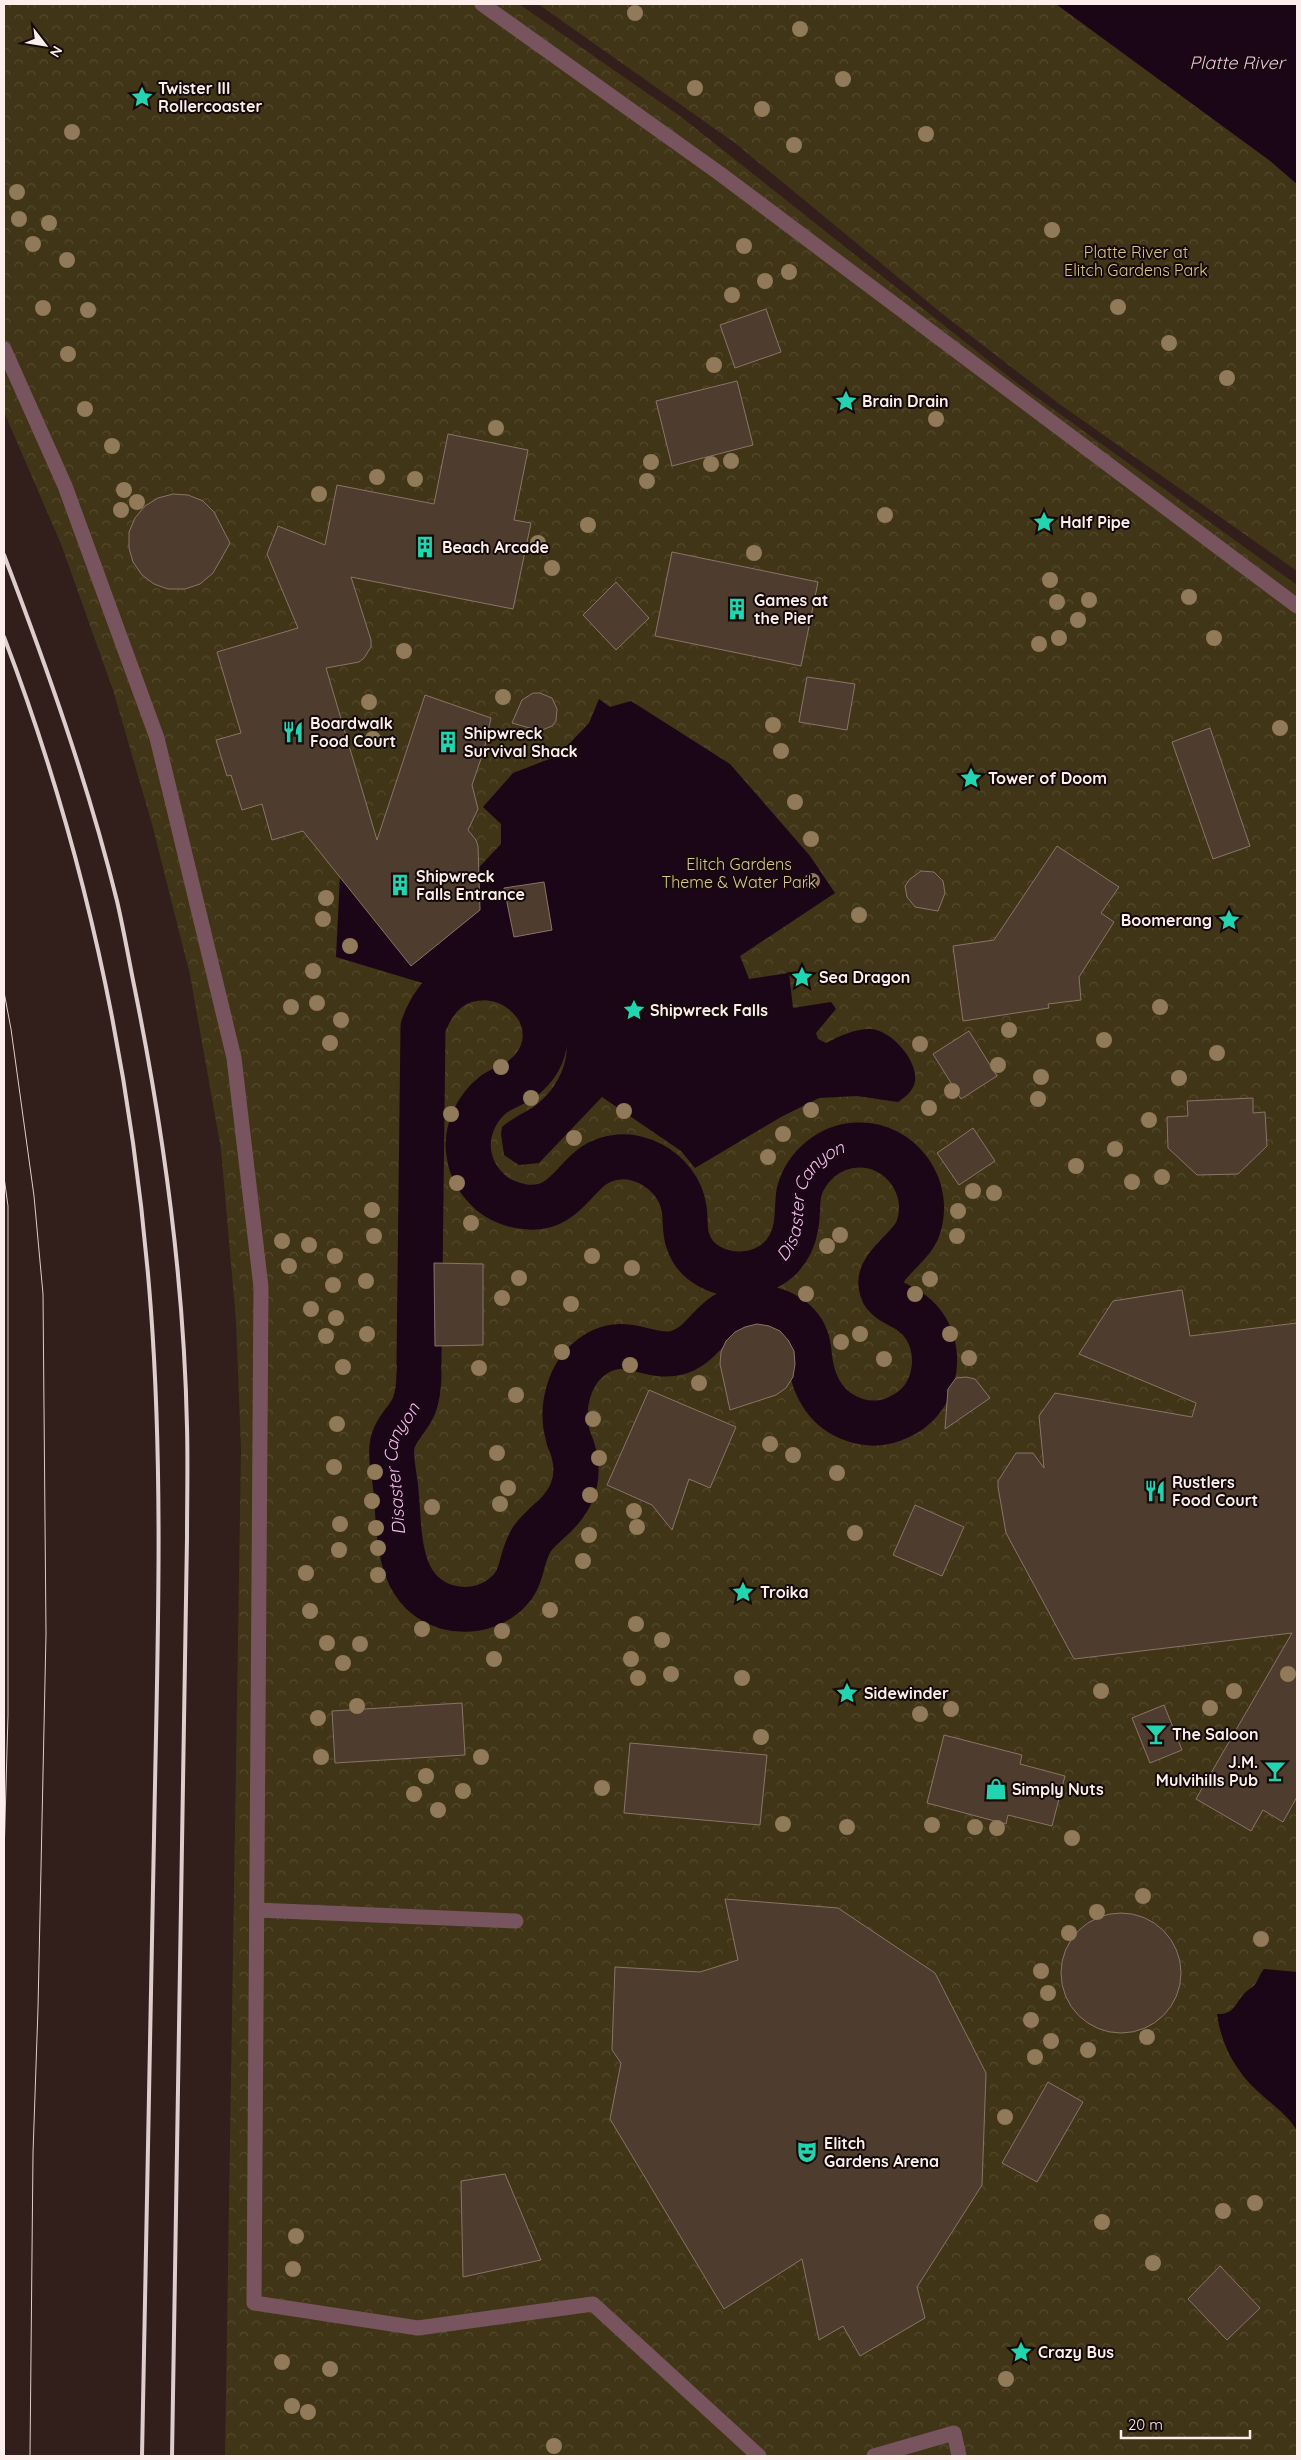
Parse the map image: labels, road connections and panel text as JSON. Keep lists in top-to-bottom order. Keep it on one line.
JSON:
{"water":["Platte River","Disaster Canyon"],"parks":["Platte River at Elitch Gardens Park","Elitch Gardens Theme & Water Park"],"places":{"place":["Twister III Rollercoaster","Brain Drain","Half Pipe","Tower of Doom","Boomerang","Sea Dragon","Shipwreck Falls","Troika","Sidewinder","Crazy Bus"],"building":["Beach Arcade","Games at the Pier","Shipwreck Survival Shack","Shipwreck Falls Entrance"],"restaurant":["Boardwalk Food Court","Rustlers Food Court"],"bar":["The Saloon","J.M. Mulvihills Pub"],"shop":["Simply Nuts"],"theatre":["Elitch Gardens Arena"]},"scale_bar":"20 m","north":"bottom right"}
